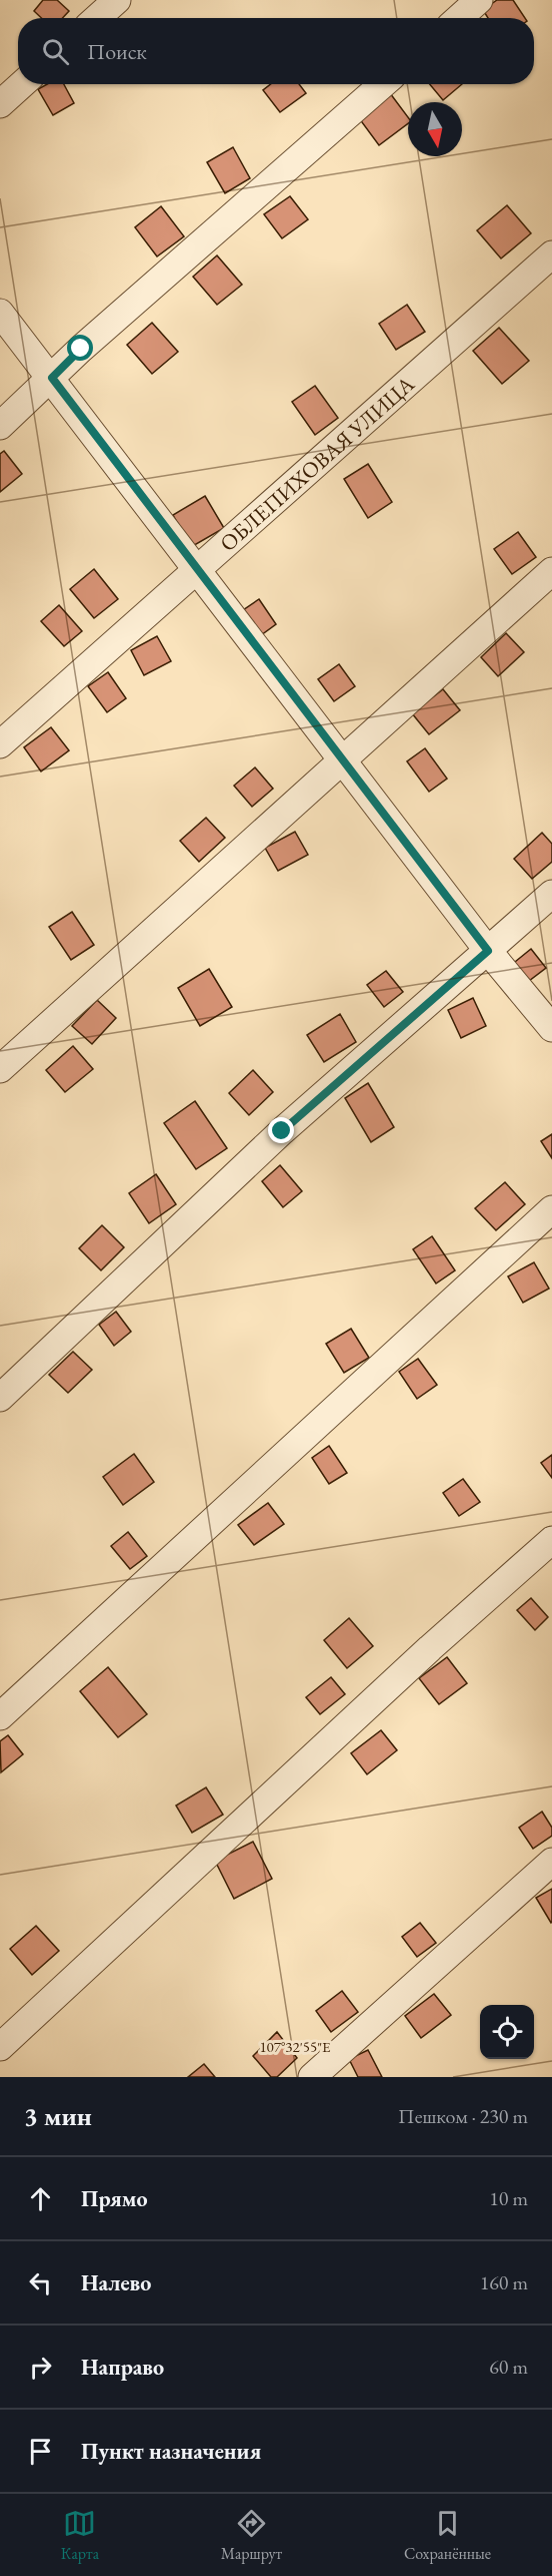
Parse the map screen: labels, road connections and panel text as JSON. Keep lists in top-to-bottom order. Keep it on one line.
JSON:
{"streets":{"street":["ОБЛЕПИХОВАЯ УЛИЦА"]},"north":"bottom","page":{"search":"Поиск","heading":["3 мин","Пешком · 230 m"],"list":[["Прямо","10 m"],["Налево","160 m"],["Направо","60 m"],"Пункт назначения"],"nav":["Карта","Маршрут","Сохранённые"]},"coordinates":["107°32'55\"E"]}
